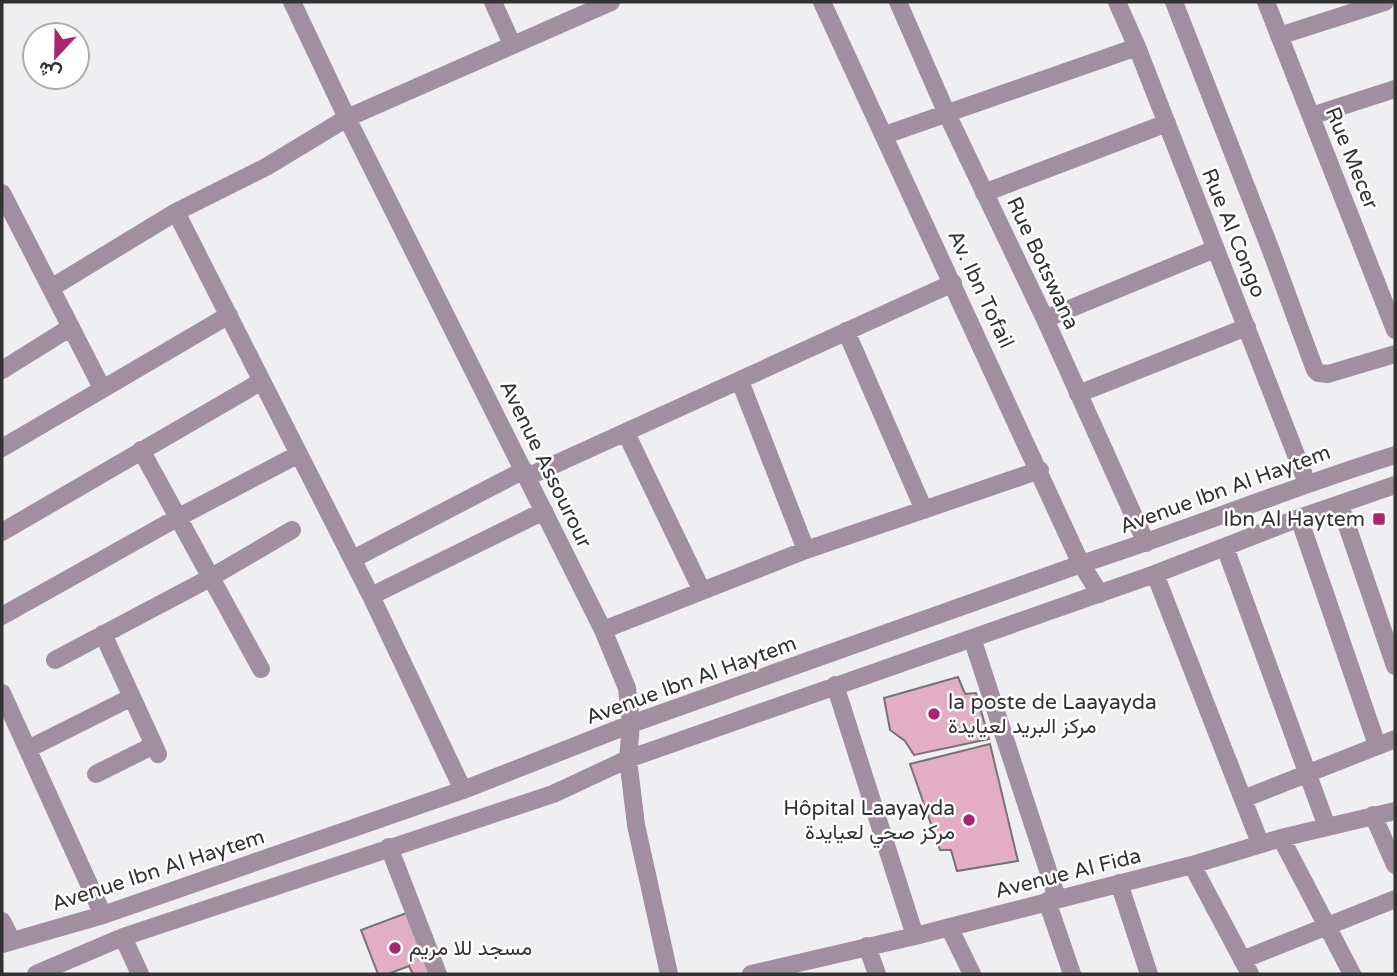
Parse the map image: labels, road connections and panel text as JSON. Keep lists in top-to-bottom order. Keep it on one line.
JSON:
{"streets":{"street":["Rue Mecer","Rue Al Congo","Rue Botswana","Av. Ibn Tofail","Avenue Assourour","Avenue Ibn Al Haytem","Avenue Al Fida"]},"crossings":[["Rue Al Congo","Avenue Ibn Al Haytem"],["Rue Botswana","Avenue Ibn Al Haytem"],["Av. Ibn Tofail","Avenue Ibn Al Haytem"],["Avenue Assourour","Avenue Ibn Al Haytem"]],"places":{"transit":["Ibn Al Haytem"],"other":["la poste de Laayayda مركز البريد لعيايدة","Hôpital Laayayda مركز صحي لعيايدة","مسجد للا مريم"]},"north":"bottom"}
